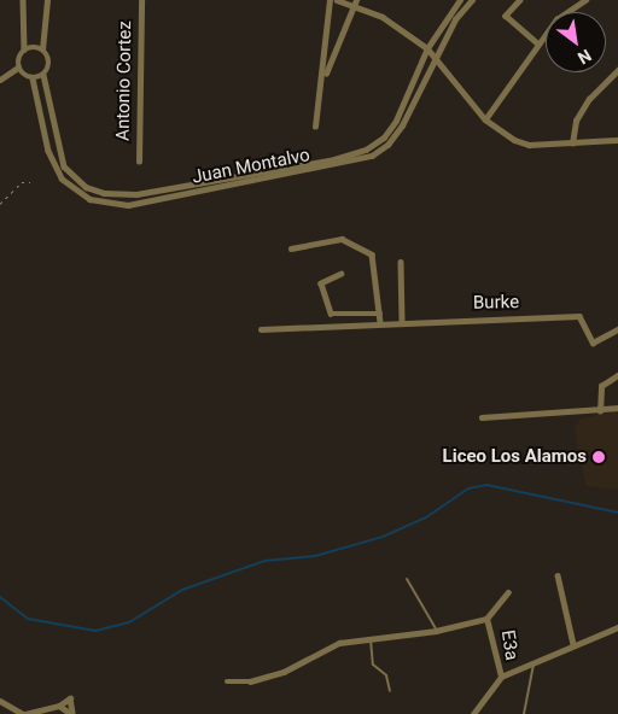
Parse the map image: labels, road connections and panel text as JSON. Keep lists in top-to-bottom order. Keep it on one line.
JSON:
{"streets":{"street":["Antonio Cortez","Juan Montalvo","Burke","E3a"]},"places":["Liceo Los Alamos"],"north":"bottom right"}
